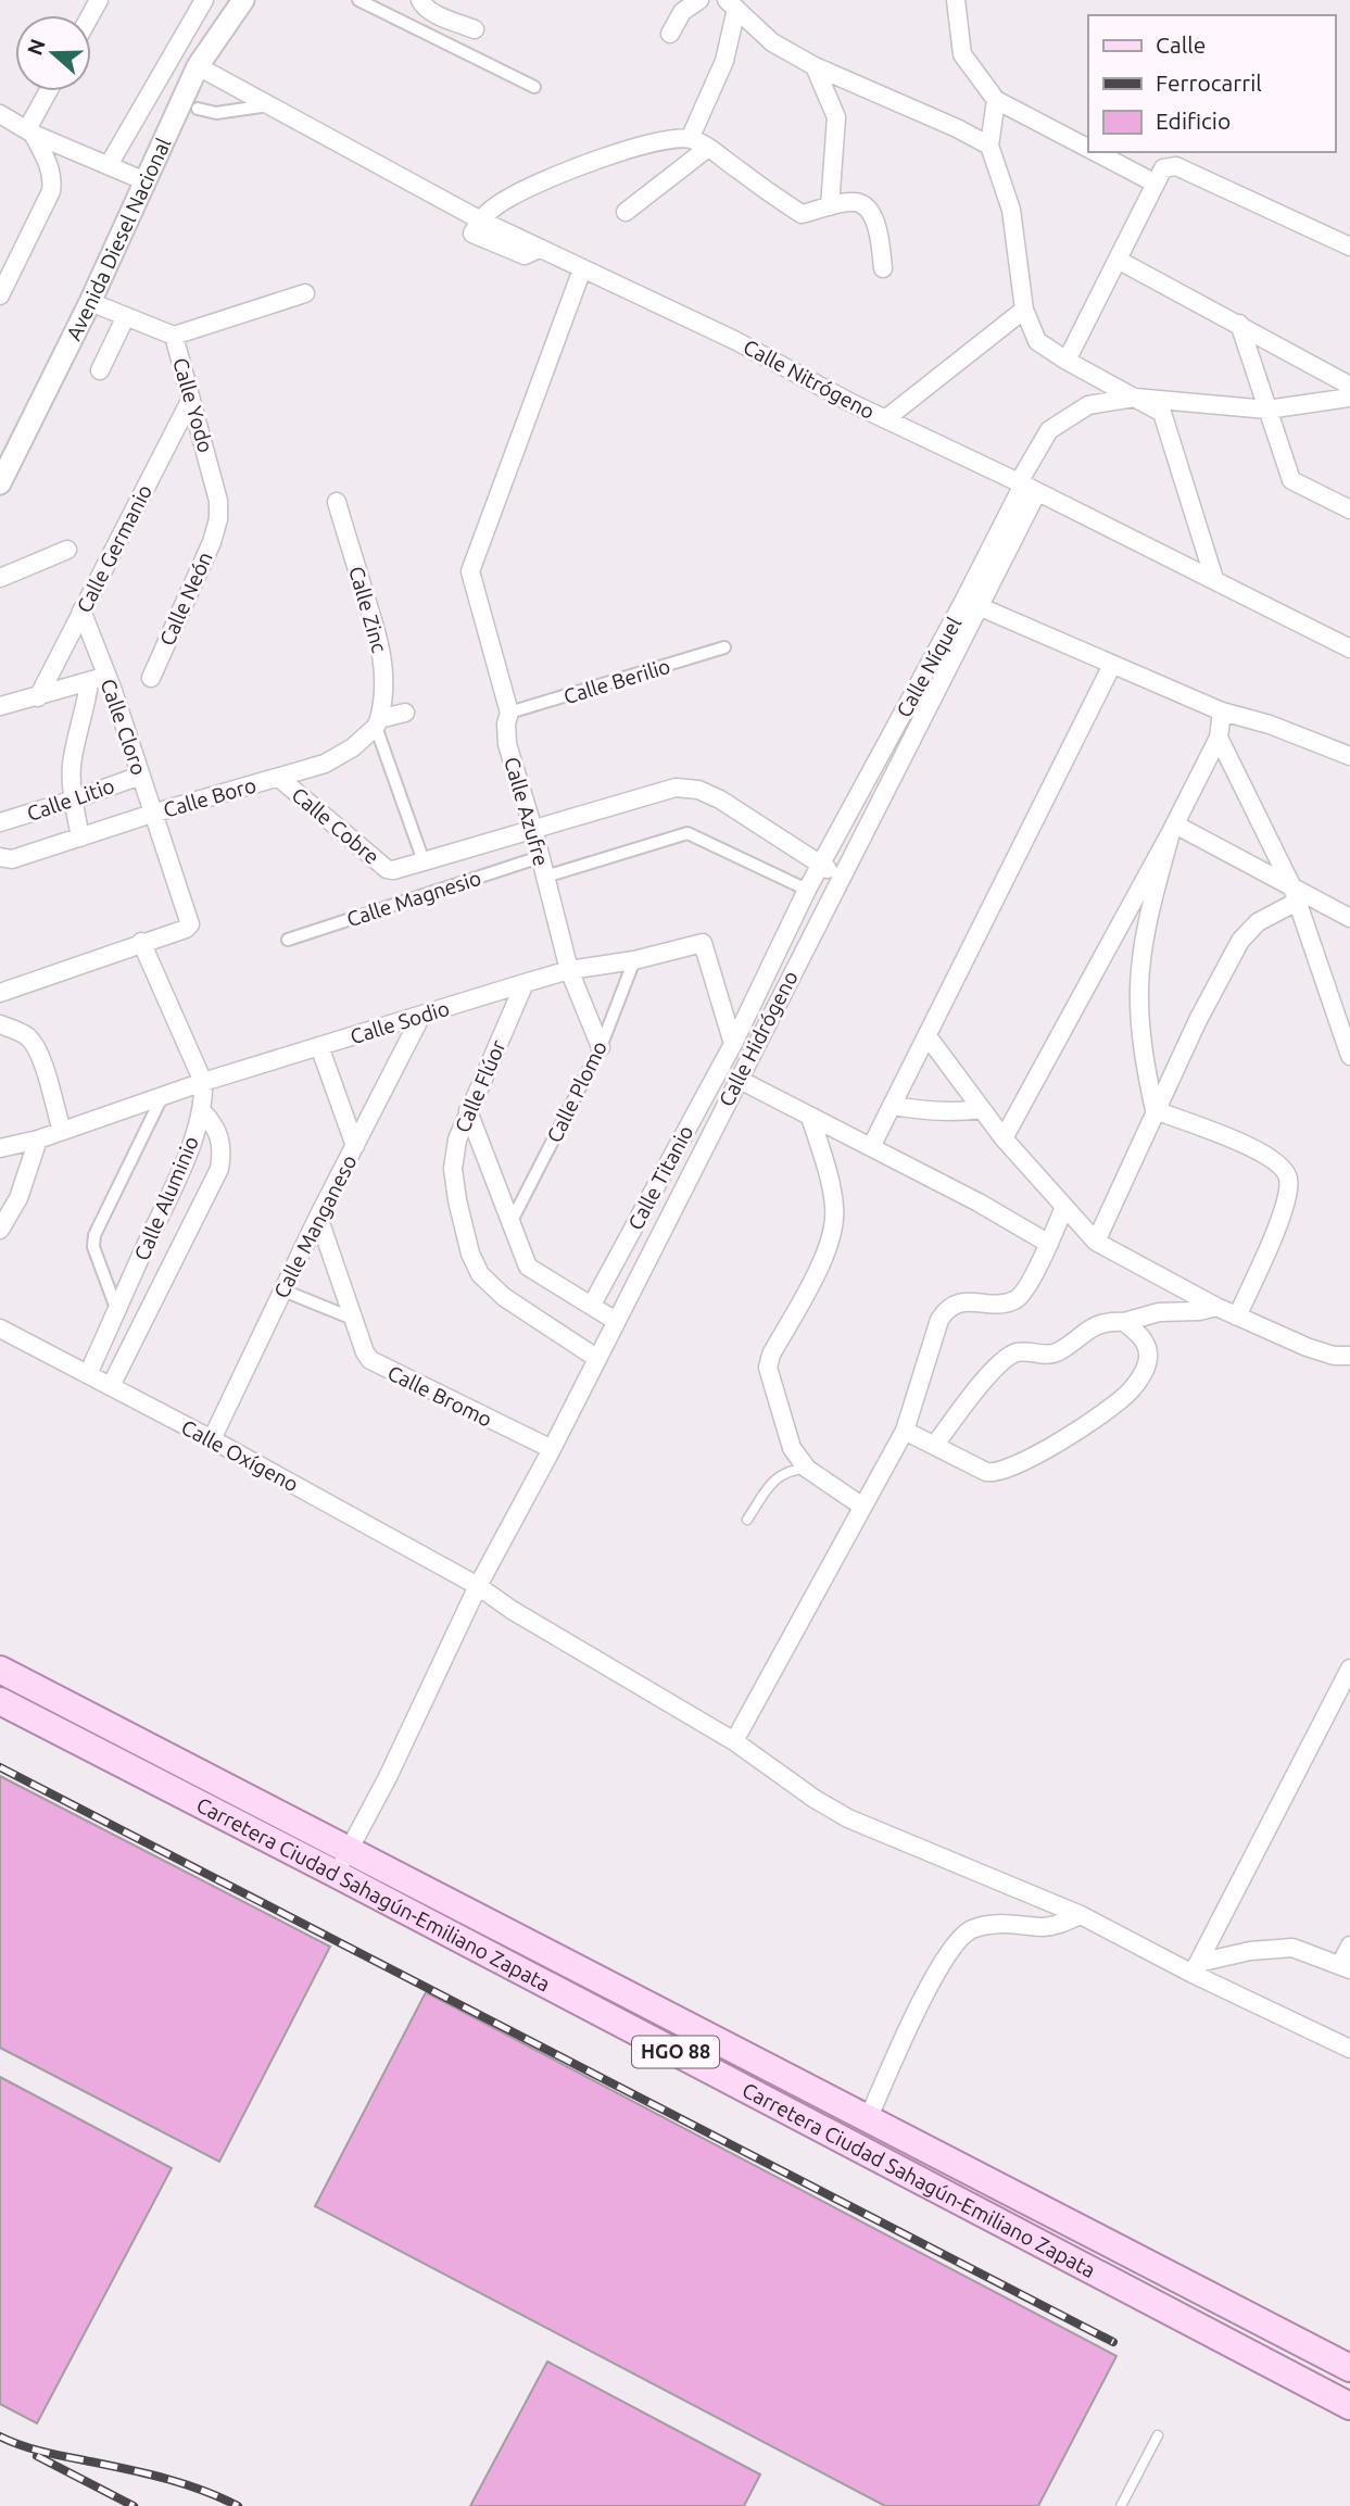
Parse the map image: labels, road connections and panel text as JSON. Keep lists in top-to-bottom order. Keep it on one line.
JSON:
{"streets":{"main road":["Carretera Ciudad Sahagún-Emiliano Zapata","HGO 88"],"street":["Avenida Diesel Nacional","Calle Nitrógeno","Calle Yodo","Calle Germanio","Calle Neón","Calle Zinc","Calle Níquel","Calle Berilio","Calle Cloro","Calle Boro","Calle Litio","Calle Azufre","Calle Cobre","Calle Magnesio","Calle Sodio","Calle Hidrógeno","Calle Flúor","Calle Plomo","Calle Titanio","Calle Aluminio","Calle Manganeso","Calle Bromo","Calle Oxígeno"]},"crossings":[["Avenida Diesel Nacional","Calle Nitrógeno"],["Avenida Diesel Nacional","Calle Yodo"],["Calle Nitrógeno","Calle Níquel"],["Calle Nitrógeno","Calle Azufre"],["Calle Nitrógeno","Calle Hidrógeno"],["Calle Yodo","Calle Germanio"],["Calle Yodo","Calle Neón"],["Calle Germanio","Calle Cloro"],["Calle Zinc","Calle Boro"],["Calle Zinc","Calle Cobre"],["Calle Níquel","Calle Hidrógeno"],["Calle Níquel","Calle Titanio"],["Calle Berilio","Calle Azufre"],["Calle Cloro","Calle Boro"],["Calle Cloro","Calle Litio"],["Calle Boro","Calle Cobre"],["Calle Azufre","Calle Magnesio"],["Calle Azufre","Calle Sodio"],["Calle Azufre","Calle Plomo"],["Calle Sodio","Calle Flúor"],["Calle Sodio","Calle Plomo"],["Calle Sodio","Calle Titanio"],["Calle Sodio","Calle Aluminio"],["Calle Sodio","Calle Manganeso"],["Calle Hidrógeno","Calle Flúor"],["Calle Hidrógeno","Calle Bromo"],["Calle Hidrógeno","Calle Oxígeno"],["Calle Hidrógeno","Carretera Ciudad Sahagún-Emiliano Zapata"],["Calle Aluminio","Calle Oxígeno"],["Calle Manganeso","Calle Bromo"],["Calle Manganeso","Calle Oxígeno"]],"legend":["Calle","Ferrocarril","Edificio"],"north":"left"}
